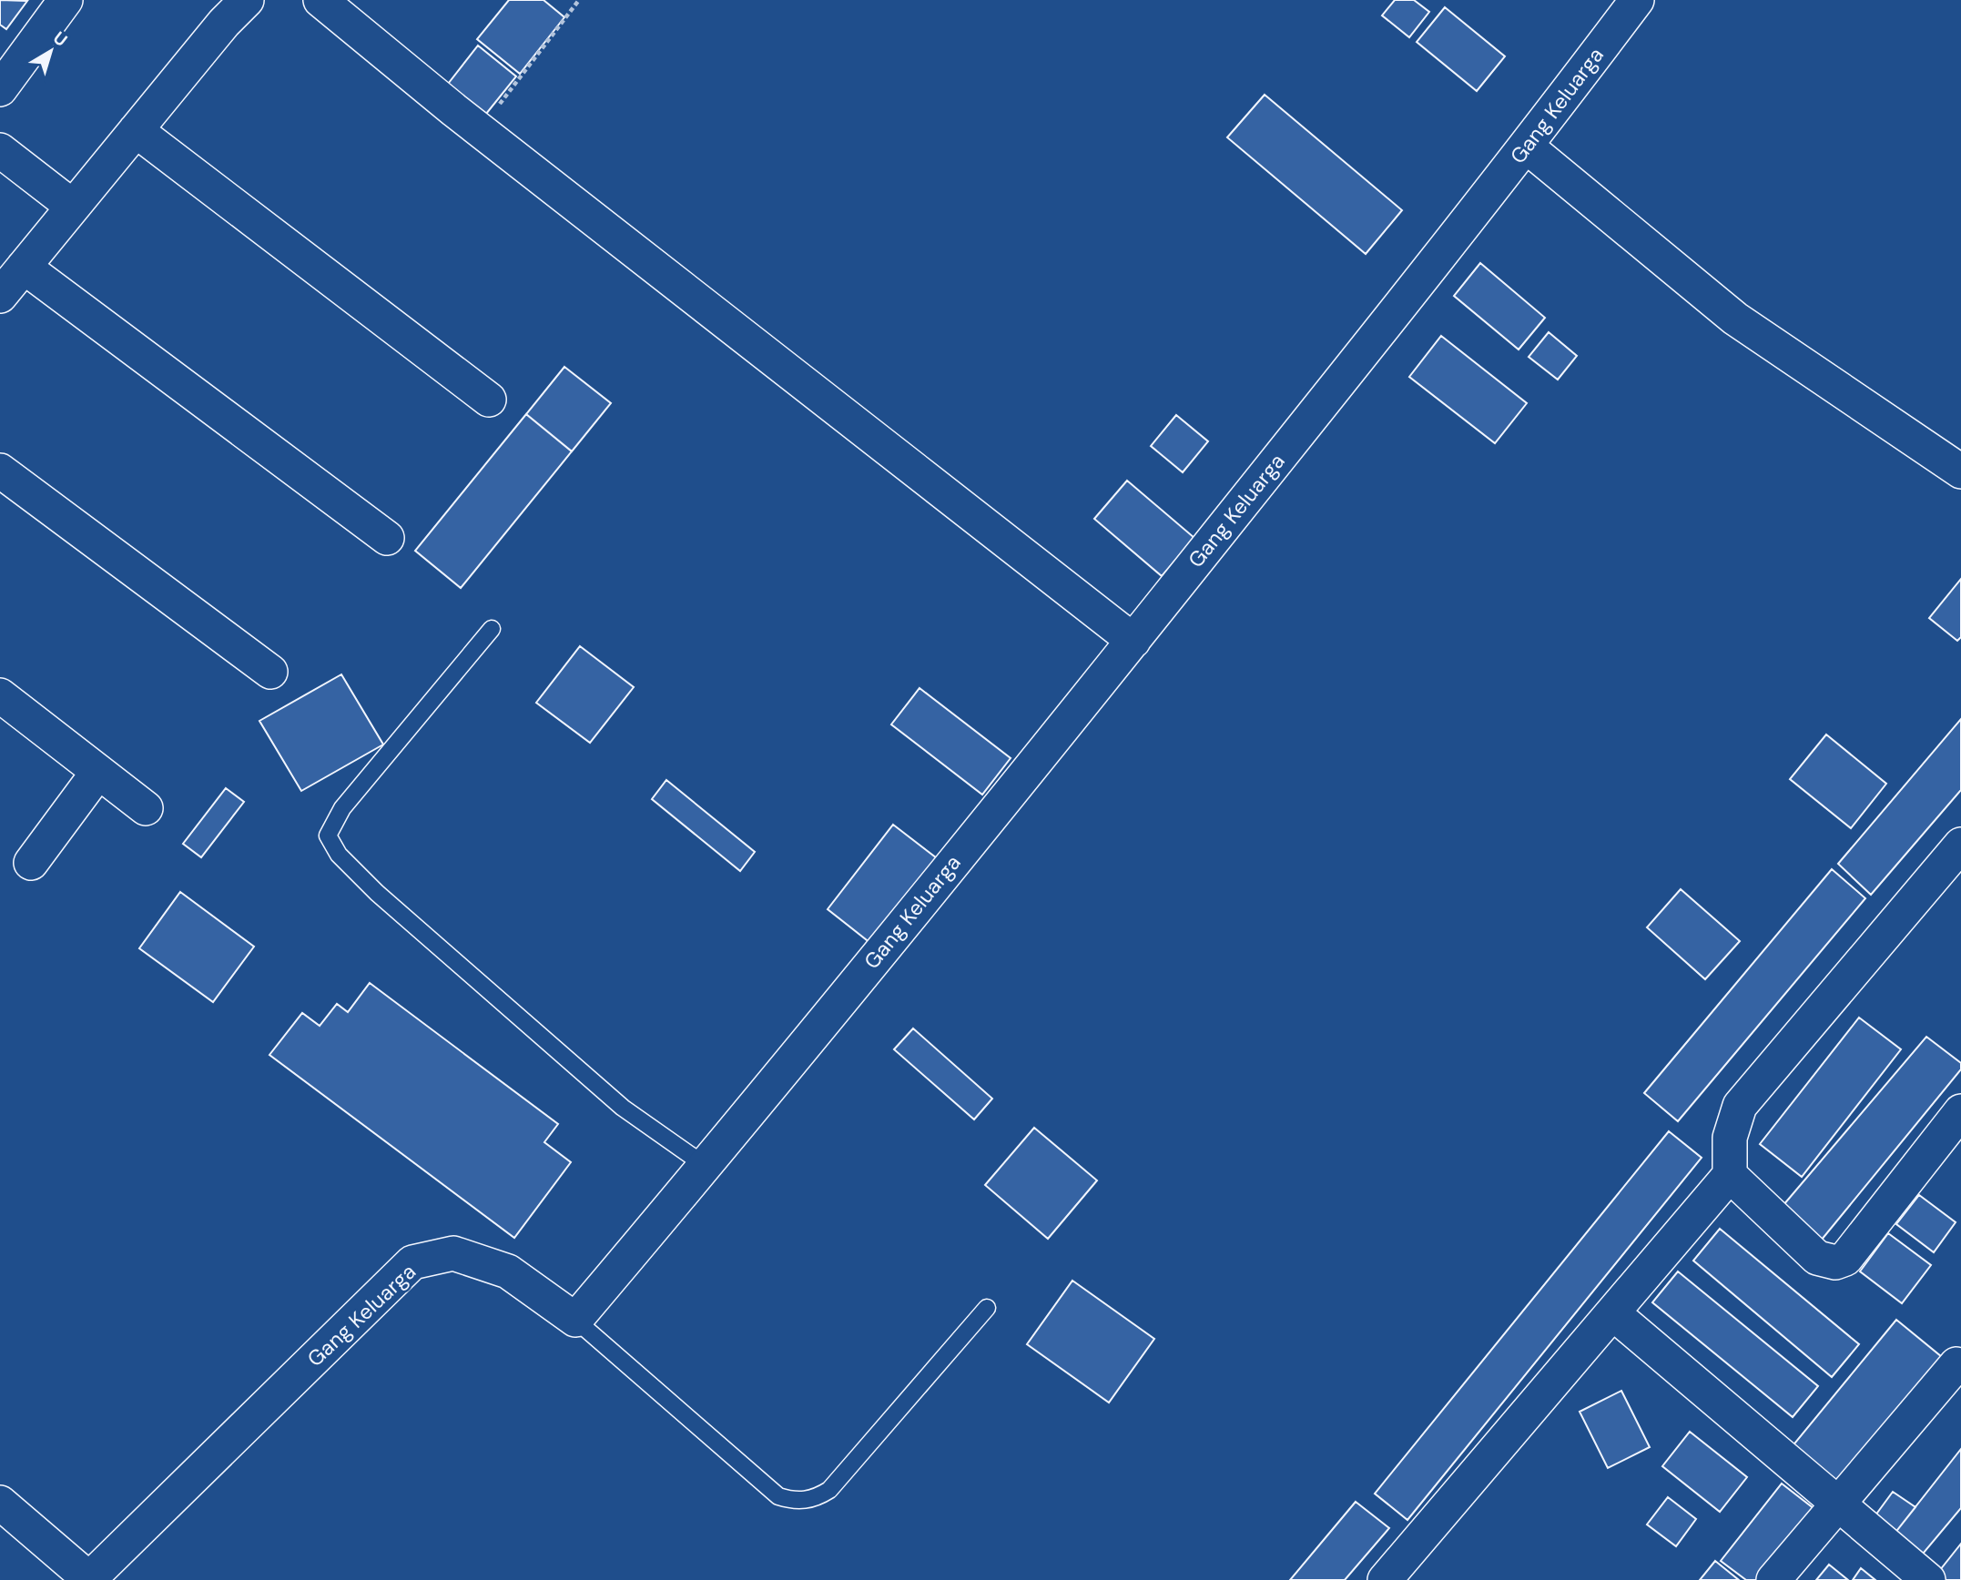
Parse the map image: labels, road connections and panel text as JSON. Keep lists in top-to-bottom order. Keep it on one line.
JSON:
{"streets":{"street":["Gang Keluarga"]},"north":"top right"}
